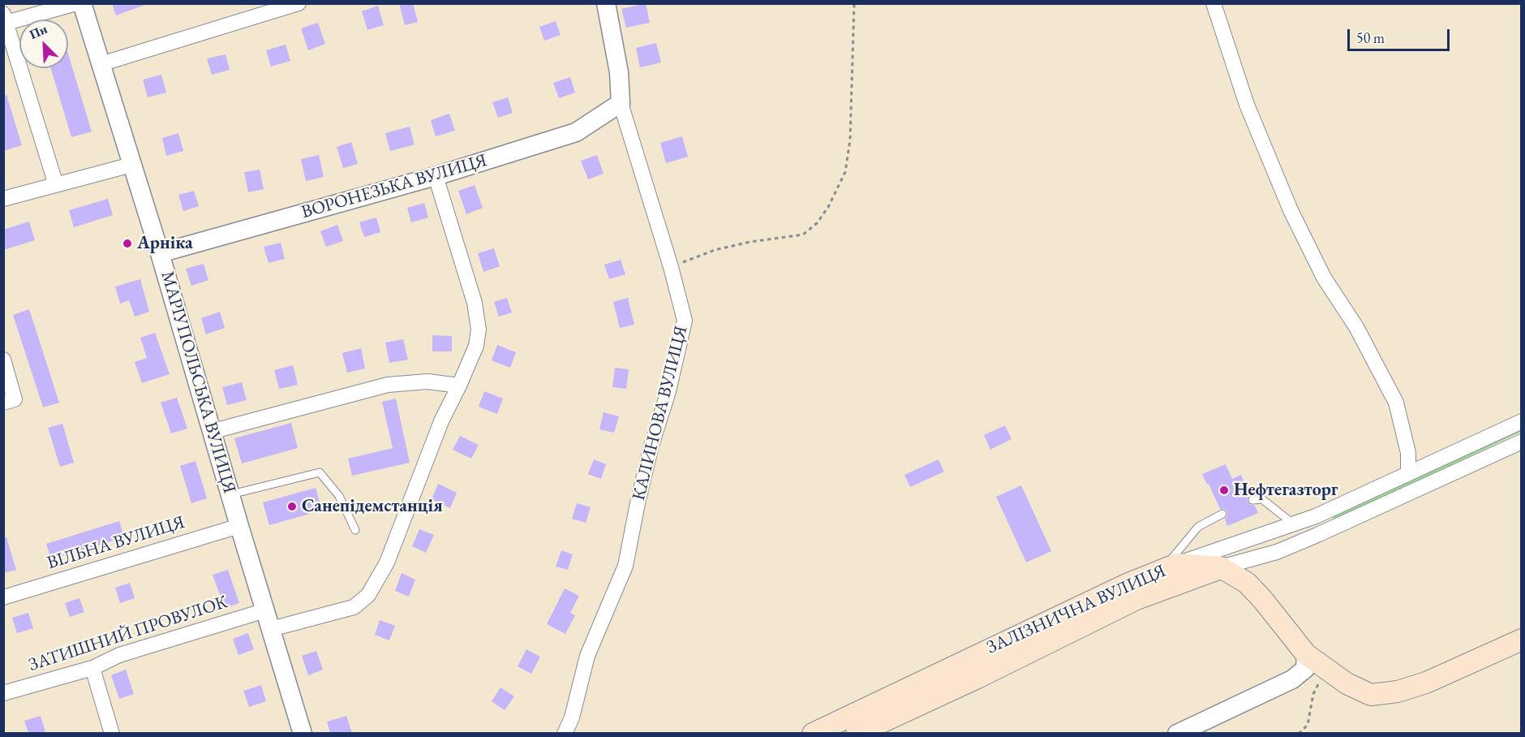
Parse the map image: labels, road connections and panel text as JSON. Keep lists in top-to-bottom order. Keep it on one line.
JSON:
{"streets":{"main road":["ЗАЛІЗНИЧНА ВУЛИЦЯ"],"street":["ВОРОНЕЗЬКА ВУЛИЦЯ","МАРІУПОЛЬСЬКА ВУЛИЦЯ","КАЛИНОВА ВУЛИЦЯ","ВІЛЬНА ВУЛИЦЯ","ЗАТИШНИЙ ПРОВУЛОК"]},"crossings":[["ВОРОНЕЗЬКА ВУЛИЦЯ","МАРІУПОЛЬСЬКА ВУЛИЦЯ"],["ВОРОНЕЗЬКА ВУЛИЦЯ","КАЛИНОВА ВУЛИЦЯ"],["МАРІУПОЛЬСЬКА ВУЛИЦЯ","ВІЛЬНА ВУЛИЦЯ"],["МАРІУПОЛЬСЬКА ВУЛИЦЯ","ЗАТИШНИЙ ПРОВУЛОК"]],"places":["Арніка","Нефтегазторг","Санепідемстанція"],"scale_bar":"50 m","north":"top left"}
